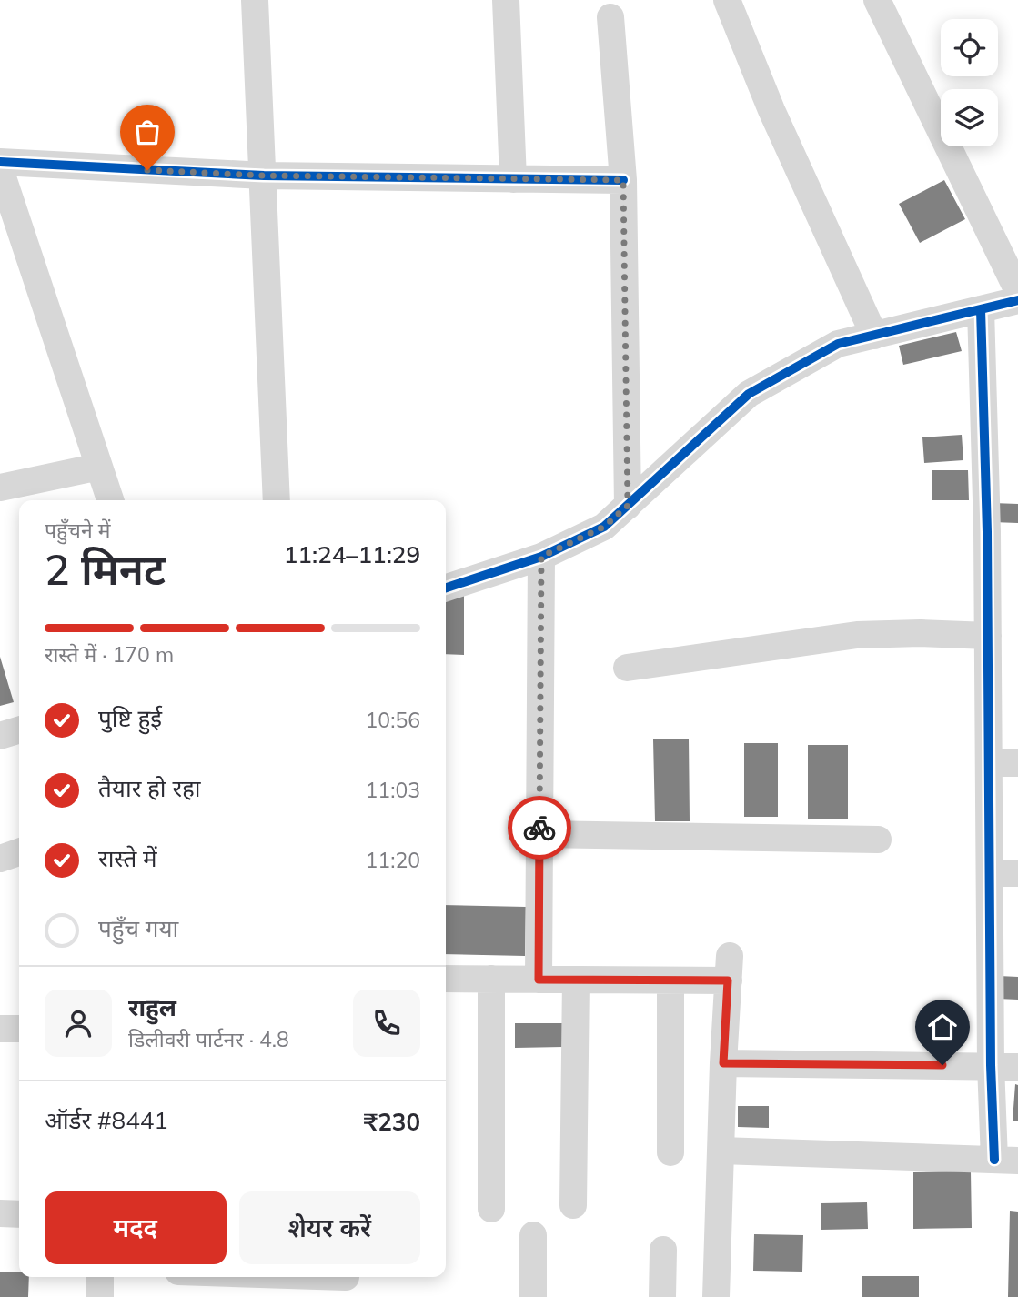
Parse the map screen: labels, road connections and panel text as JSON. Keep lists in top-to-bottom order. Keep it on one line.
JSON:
{"page":{"heading":["2 मिनट","पहुँचने में","11:24–11:29"],"panel":["राहुल","डिलीवरी पार्टनर · 4.8","ऑर्डर #8441","₹230"],"bar":"रास्ते में · 170 m","list":[["पुष्टि हुई","10:56"],["तैयार हो रहा","11:03"],["रास्ते में","11:20"],"पहुँच गया"],"buttons":["मदद","शेयर करें"]}}
